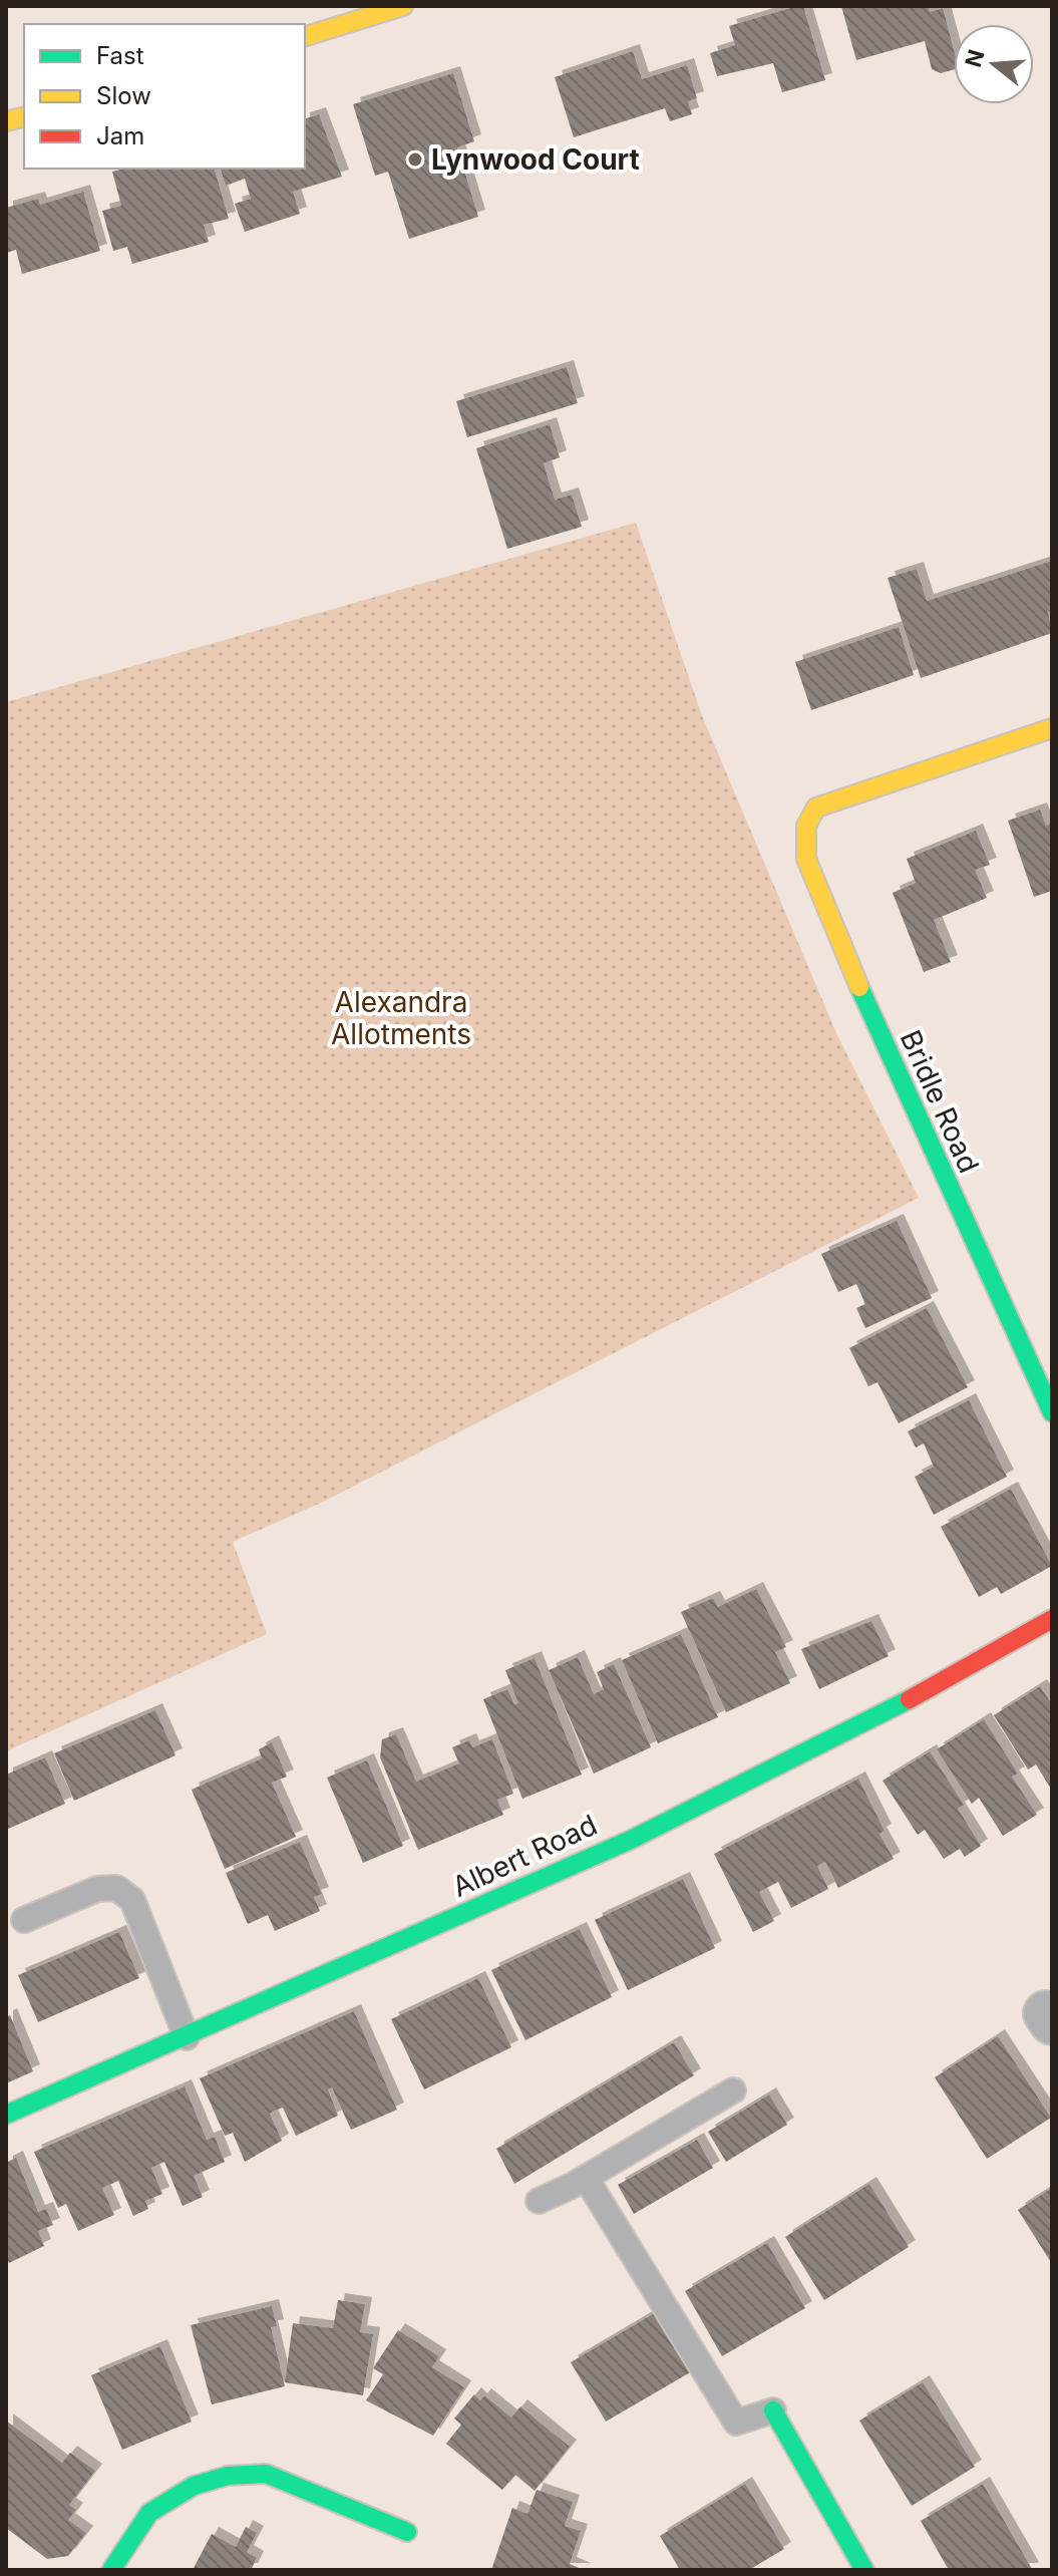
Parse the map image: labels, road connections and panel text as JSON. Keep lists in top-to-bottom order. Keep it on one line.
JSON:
{"streets":{"street":["Bridle Road","Albert Road"]},"parks":["Alexandra Allotments"],"places":["Lynwood Court"],"legend":["Fast","Slow","Jam"],"north":"left"}
